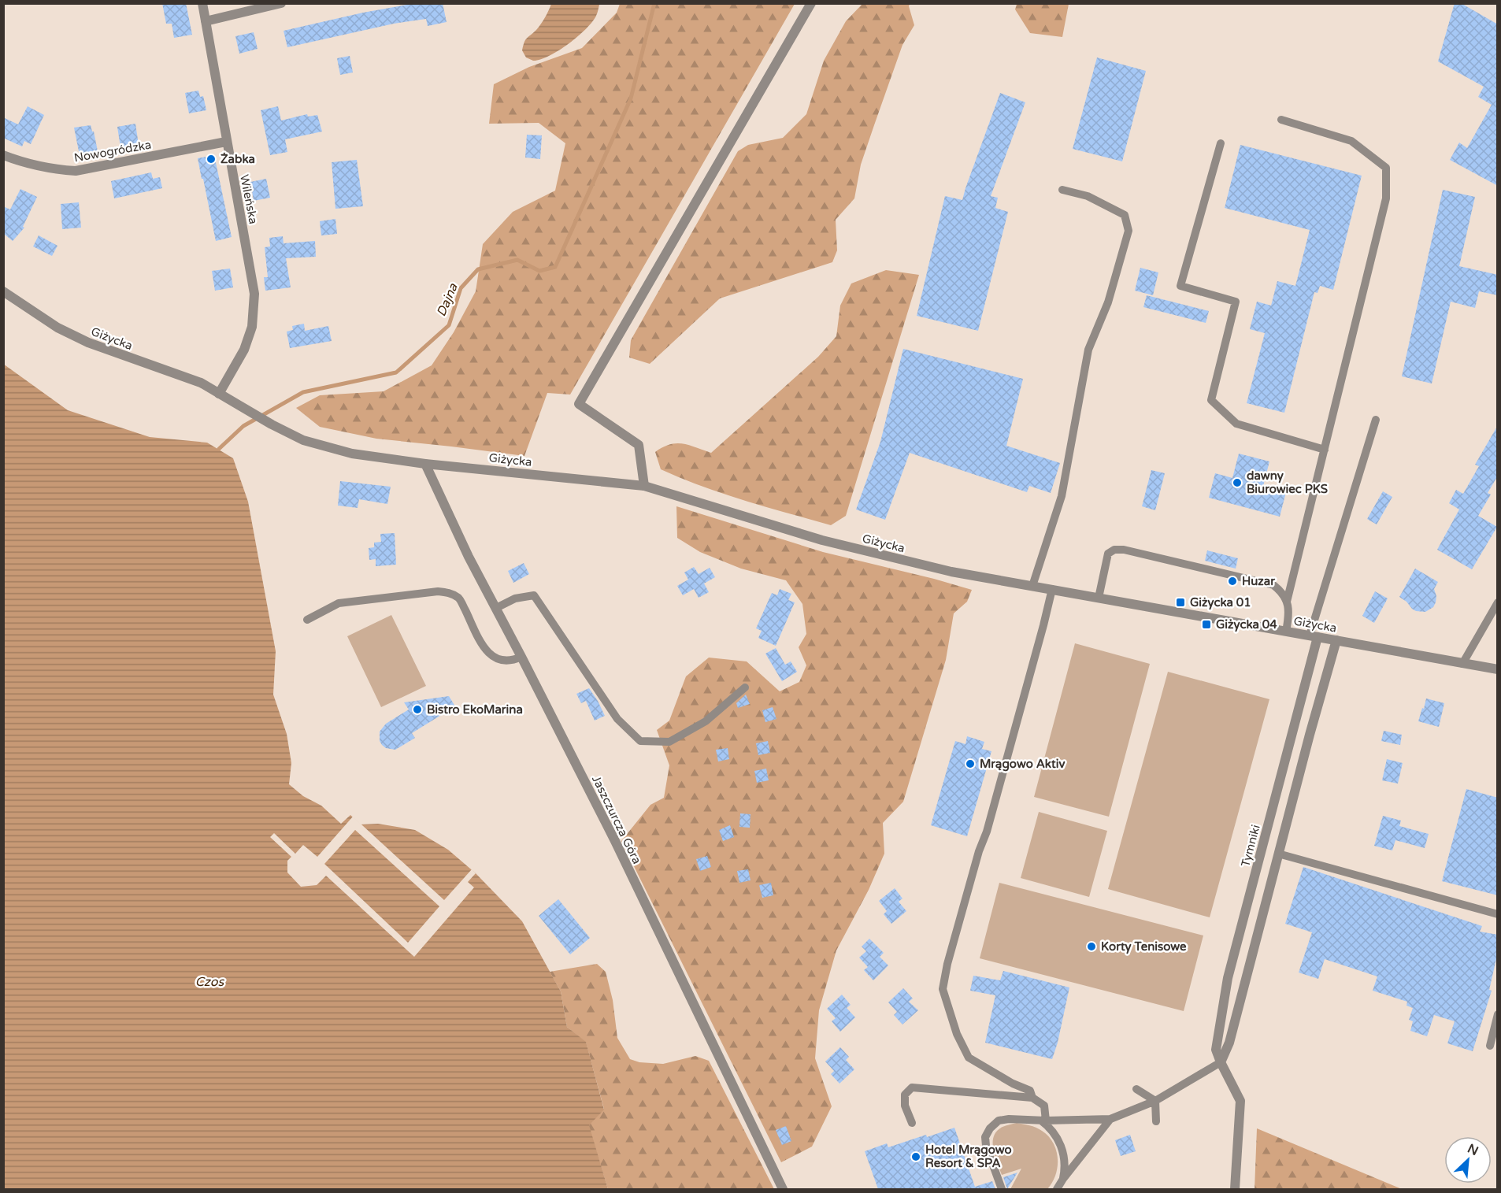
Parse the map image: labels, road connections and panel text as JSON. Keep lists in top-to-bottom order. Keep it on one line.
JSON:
{"streets":{"street":["Nowogródzka","Wileńska","Giżycka","Jaszczurcza Góra","Tymniki"]},"crossings":[["Nowogródzka","Wileńska"],["Wileńska","Giżycka"],["Giżycka","Jaszczurcza Góra"],["Giżycka","Tymniki"]],"water":["Dajna","Czos"],"places":{"other":["Żabka","dawny Biurowiec PKS","Huzar","Bistro EkoMarina","Mrągowo Aktiv","Korty Tenisowe","Hotel Mrągowo Resort & SPA"],"transit":["Giżycka 01","Giżycka 04"]},"north":"top right"}
